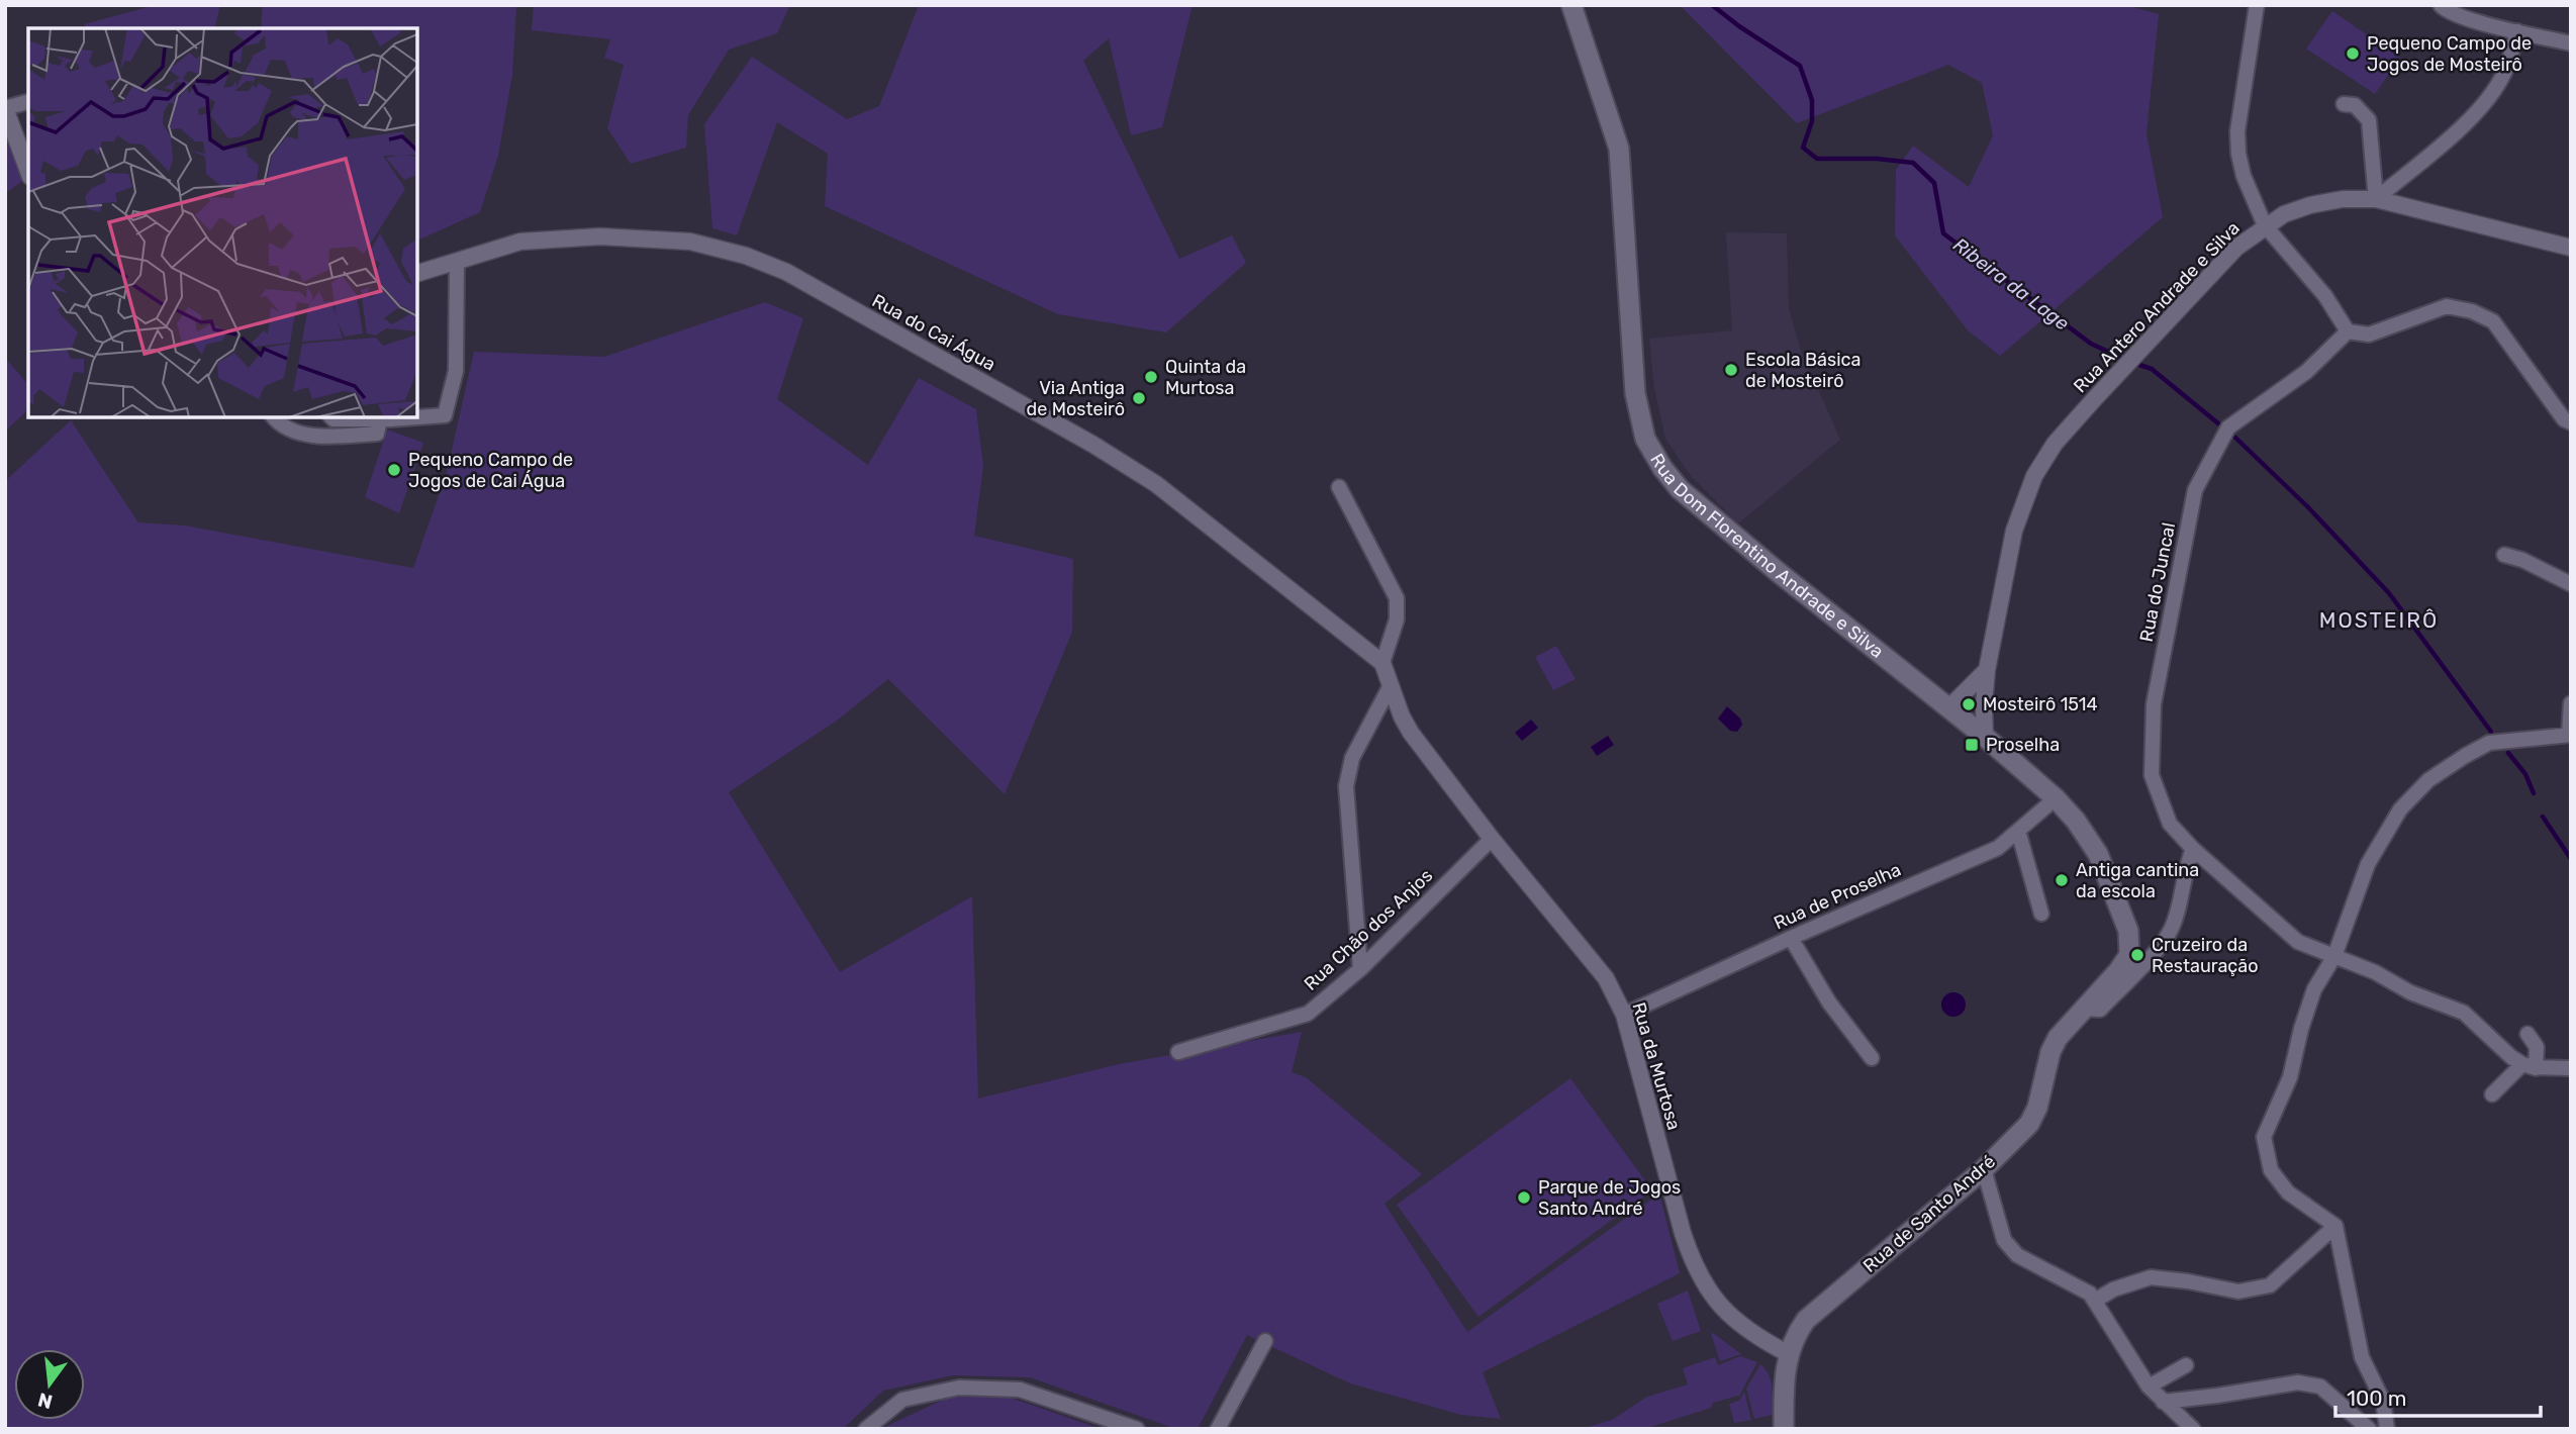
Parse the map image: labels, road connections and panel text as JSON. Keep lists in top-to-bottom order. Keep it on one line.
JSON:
{"streets":{"main road":["Rua Dom Florentino Andrade e Silva","Rua de Santo André"],"street":["Rua Antero Andrade e Silva","Rua do Cai Água","Rua do Juncal","Rua de Proselha","Rua Chão dos Anjos","Rua da Murtosa"]},"crossings":[["Rua Antero Andrade e Silva","Rua Dom Florentino Andrade e Silva"],["Rua Dom Florentino Andrade e Silva","Rua de Proselha"],["Rua Dom Florentino Andrade e Silva","Rua de Santo André"],["Rua de Proselha","Rua da Murtosa"],["Rua Chão dos Anjos","Rua da Murtosa"],["Rua da Murtosa","Rua de Santo André"]],"districts":["MOSTEIRÔ"],"water":["Ribeira da Lage"],"places":{"other":["Pequeno Campo de Jogos de Mosteirô","Escola Básica de Mosteirô","Quinta da Murtosa","Via Antiga de Mosteirô","Pequeno Campo de Jogos de Cai Água","Mosteirô 1514","Antiga cantina da escola","Cruzeiro da Restauração","Parque de Jogos Santo André"],"transit":["Proselha"]},"scale_bar":"100 m","north":"bottom"}
